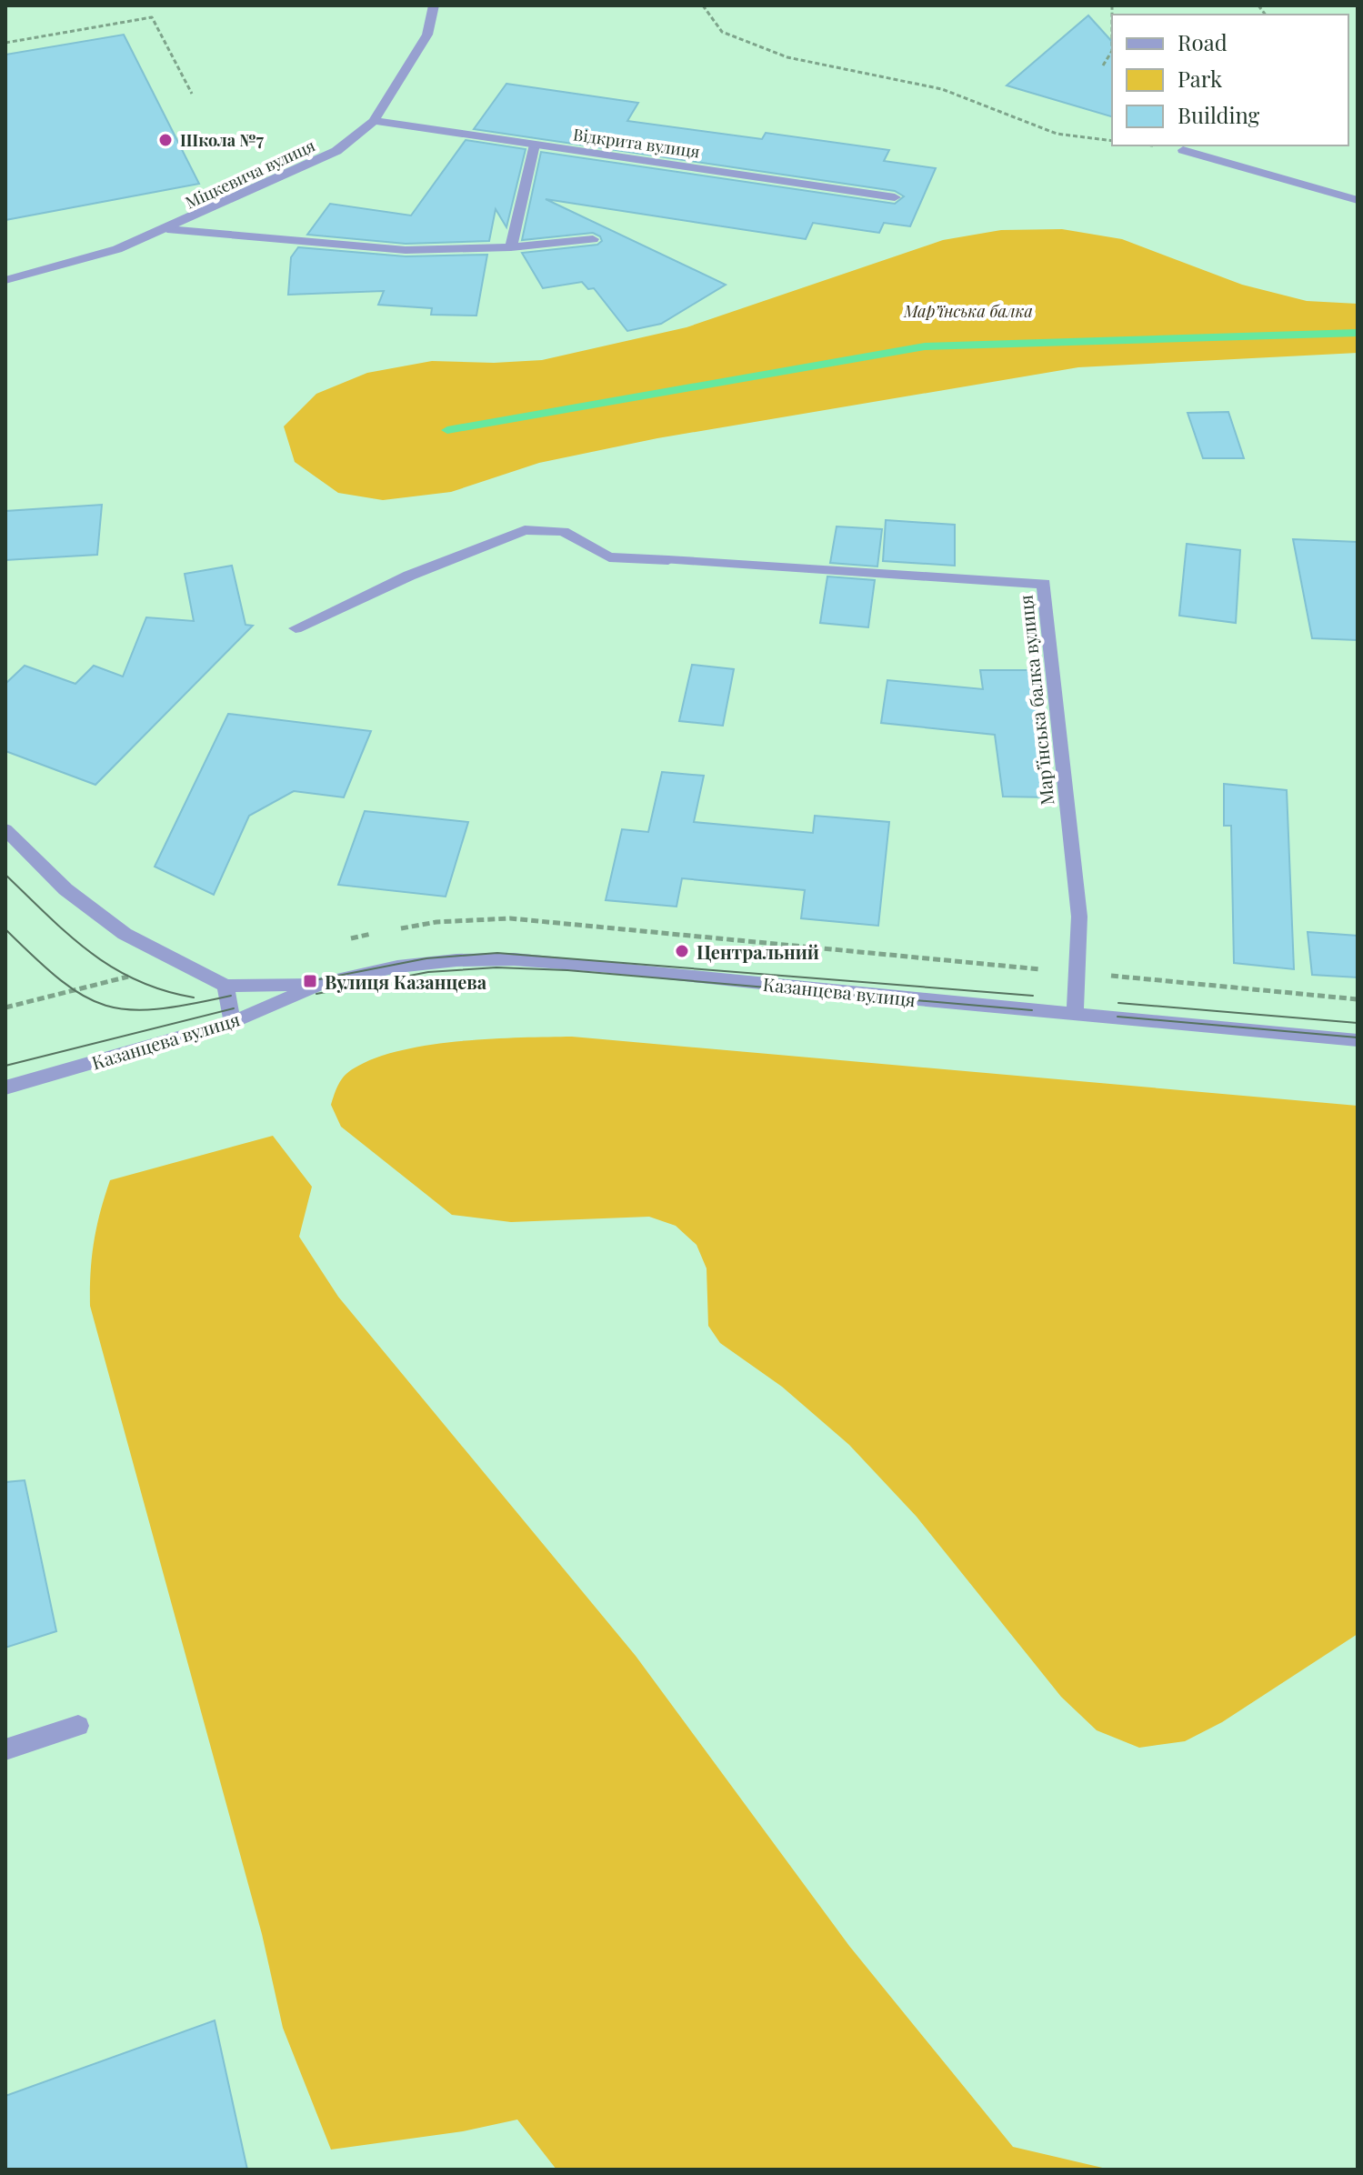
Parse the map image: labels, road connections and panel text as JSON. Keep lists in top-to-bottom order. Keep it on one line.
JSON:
{"streets":{"street":["Відкрита вулиця","Міцкевича вулиця","Мар’їнська балка вулиця","Казанцева вулиця"]},"crossings":[["Відкрита вулиця","Міцкевича вулиця"],["Мар’їнська балка вулиця","Казанцева вулиця"]],"parks":["Мар’їнська балка"],"places":{"other":["Школа №7","Центральний"],"transit":["Вулиця Казанцева"]},"legend":["Road","Park","Building"]}
